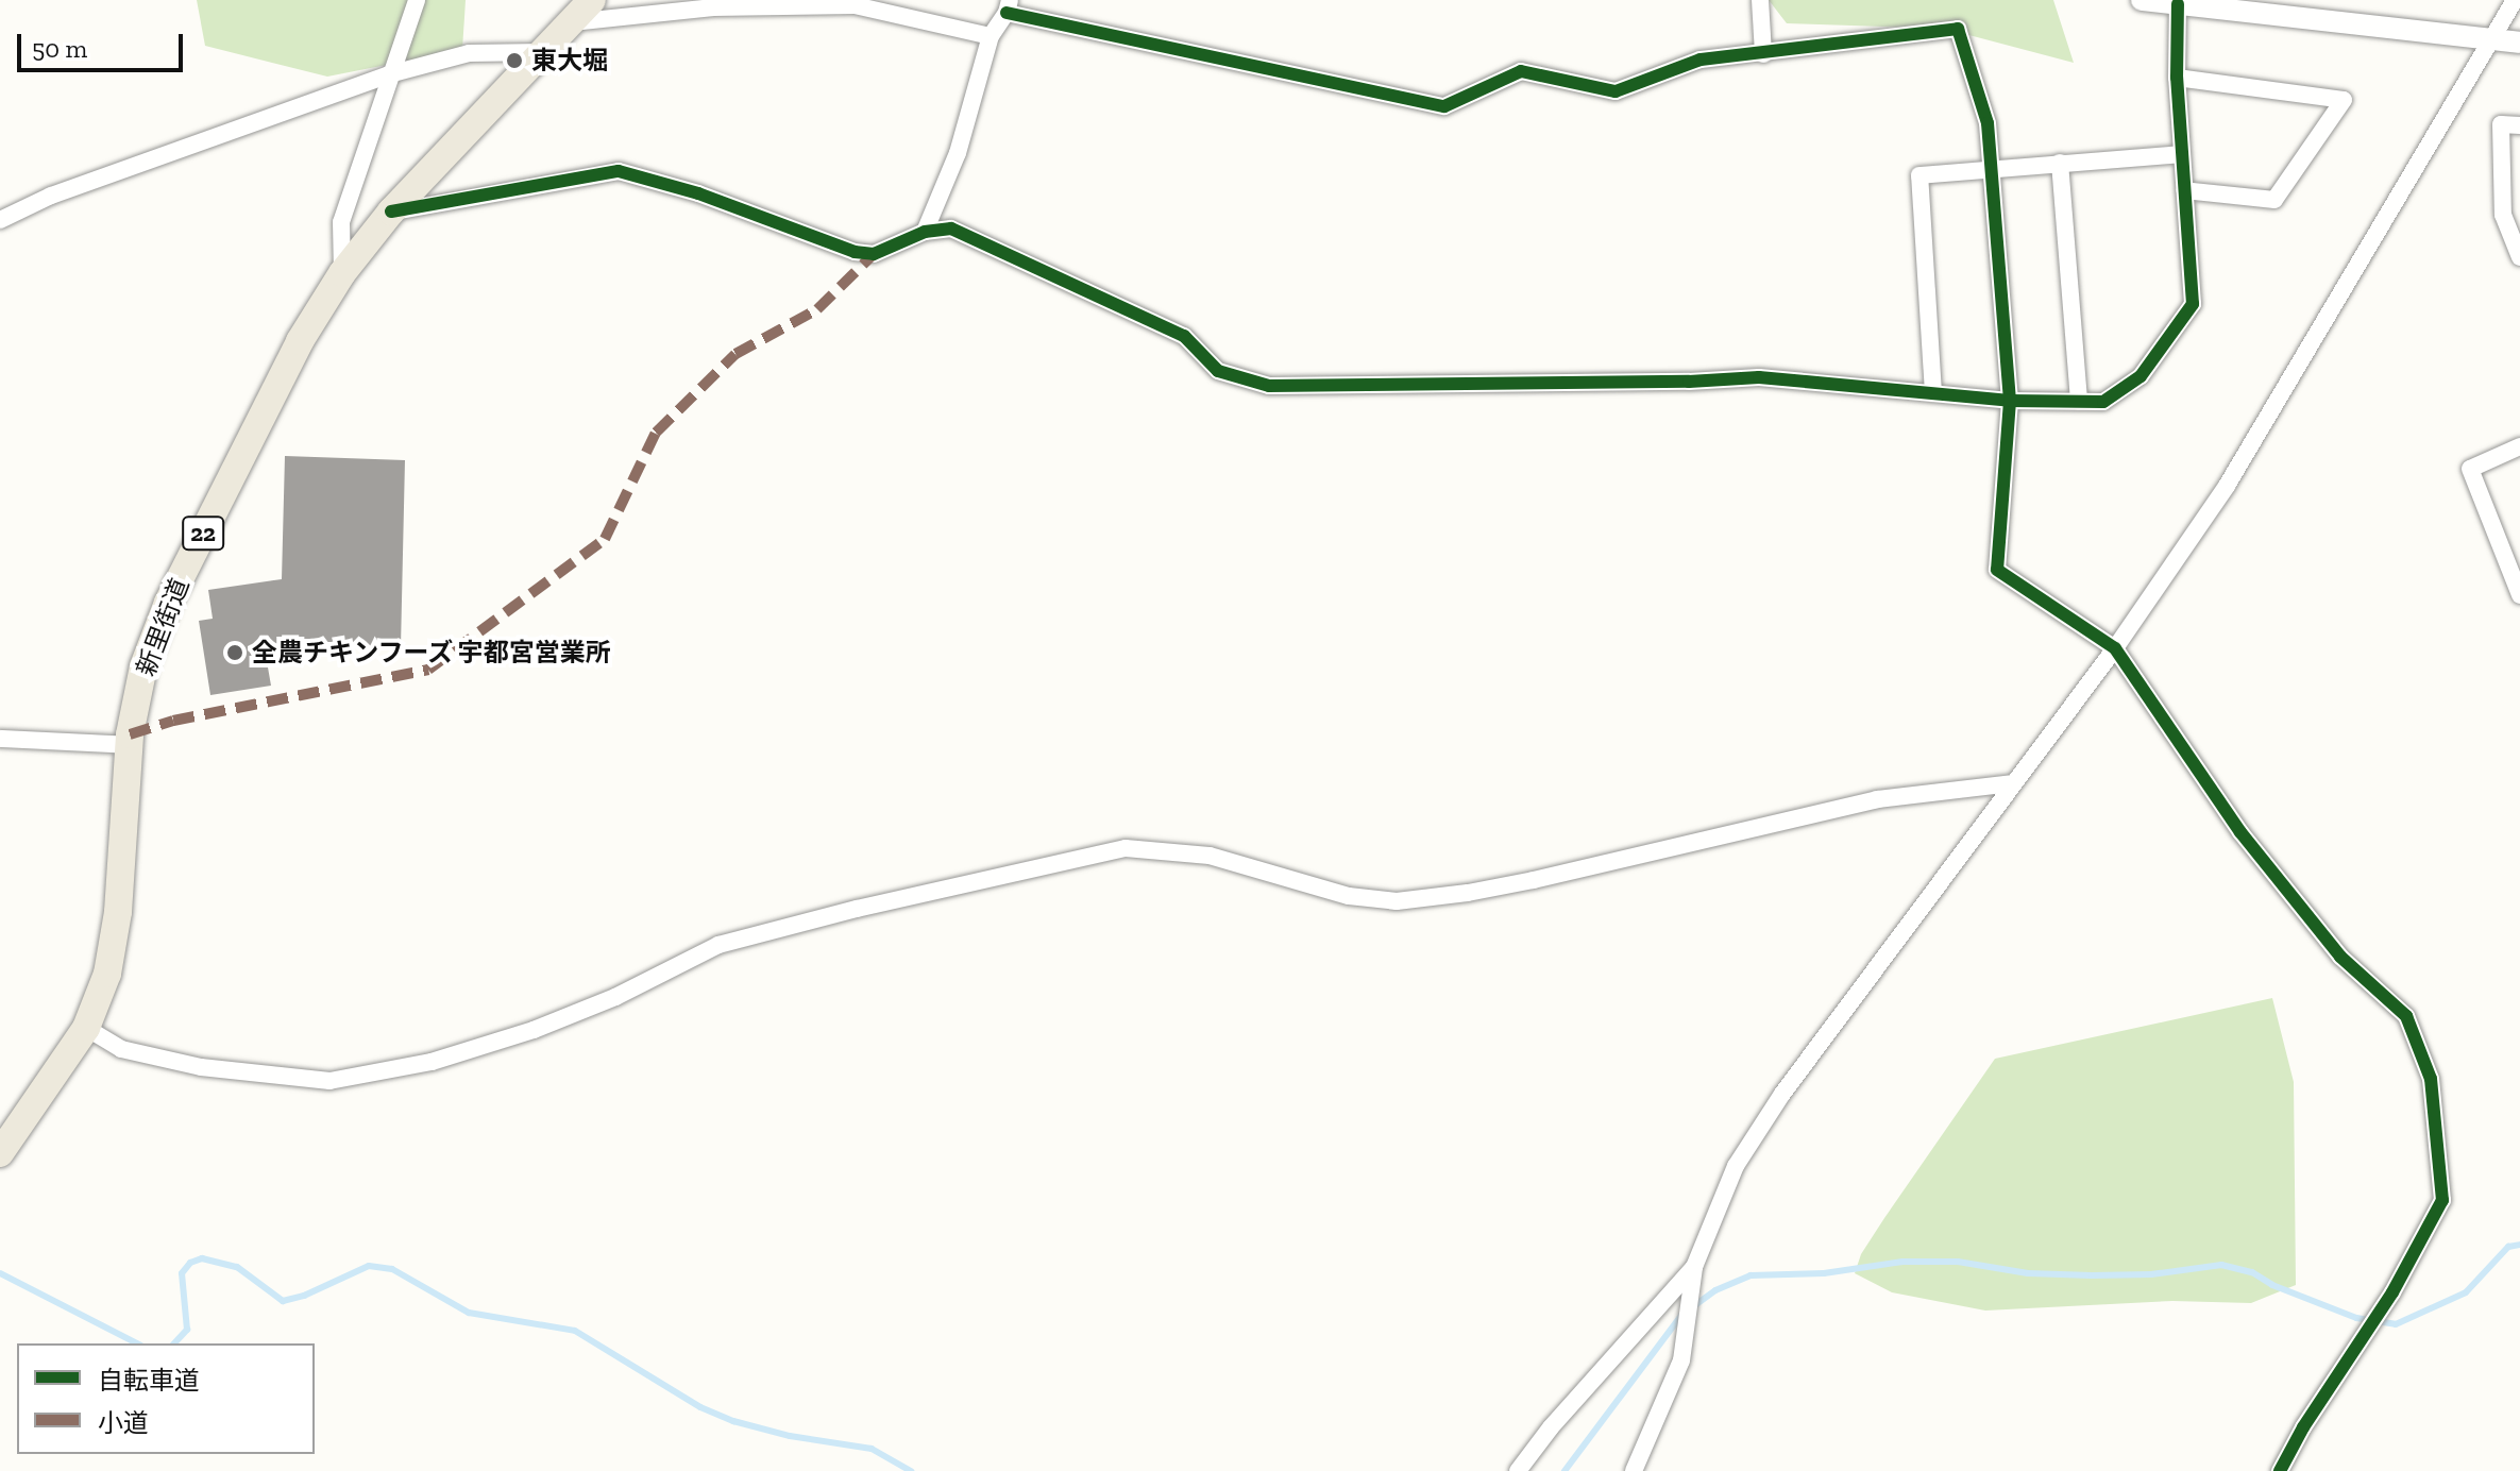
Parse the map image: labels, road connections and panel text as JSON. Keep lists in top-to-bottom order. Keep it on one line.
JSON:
{"streets":{"main road":["22","新里街道"]},"places":["東大堀","全農チキンフーズ 宇都宮営業所"],"legend":["自転車道","小道"],"scale_bar":"50 m"}
